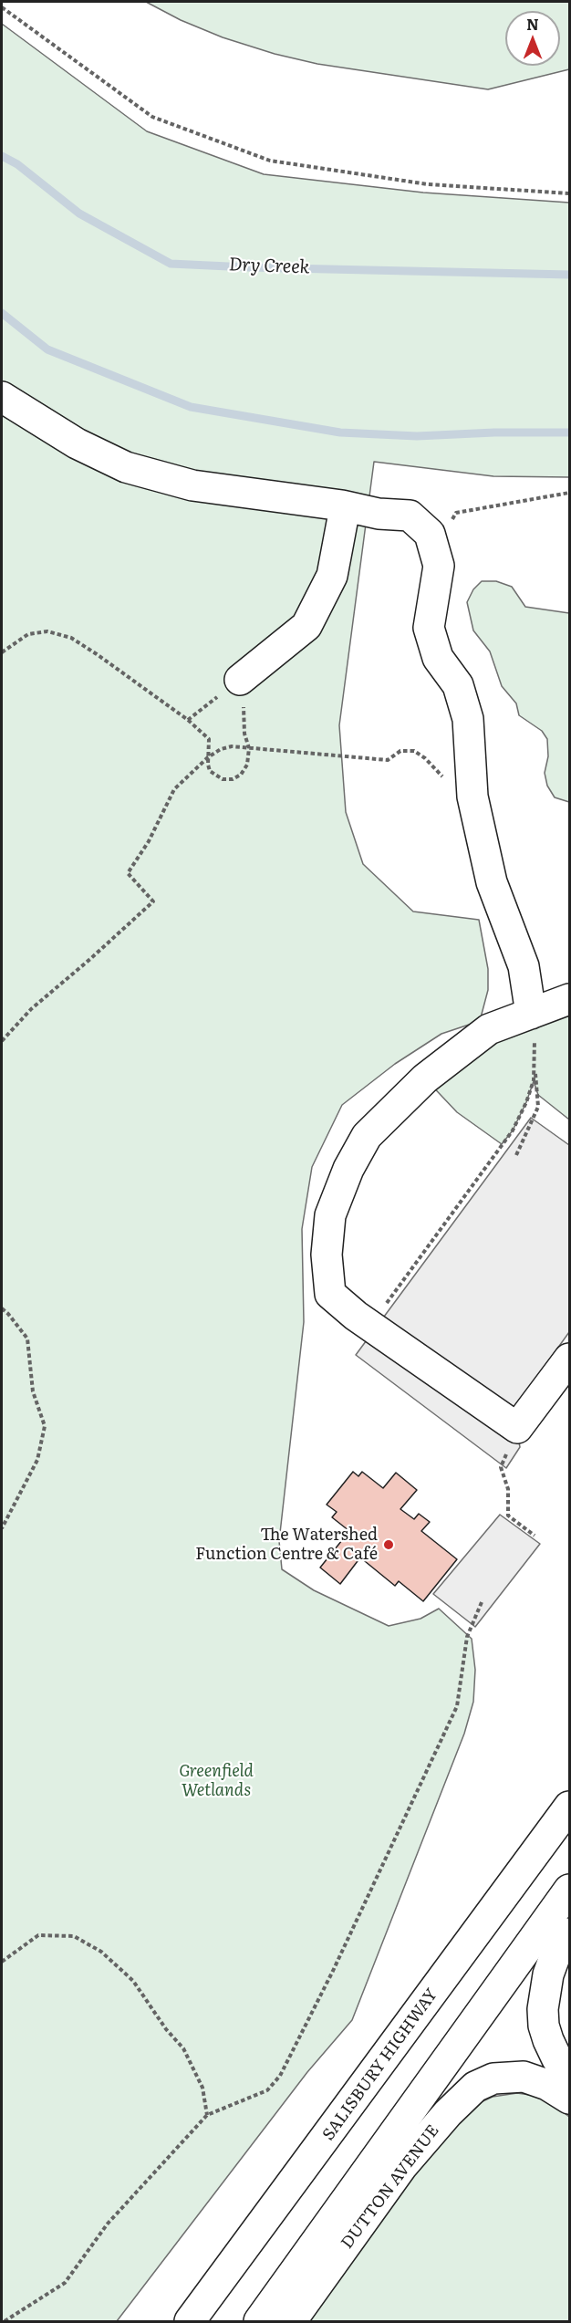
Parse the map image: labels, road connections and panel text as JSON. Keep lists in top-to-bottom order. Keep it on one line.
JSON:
{"streets":{"main road":["SALISBURY HIGHWAY","DUTTON AVENUE"]},"water":["Dry Creek"],"parks":["Greenfield Wetlands"],"places":["The Watershed Function Centre & Café"],"north":"top"}
